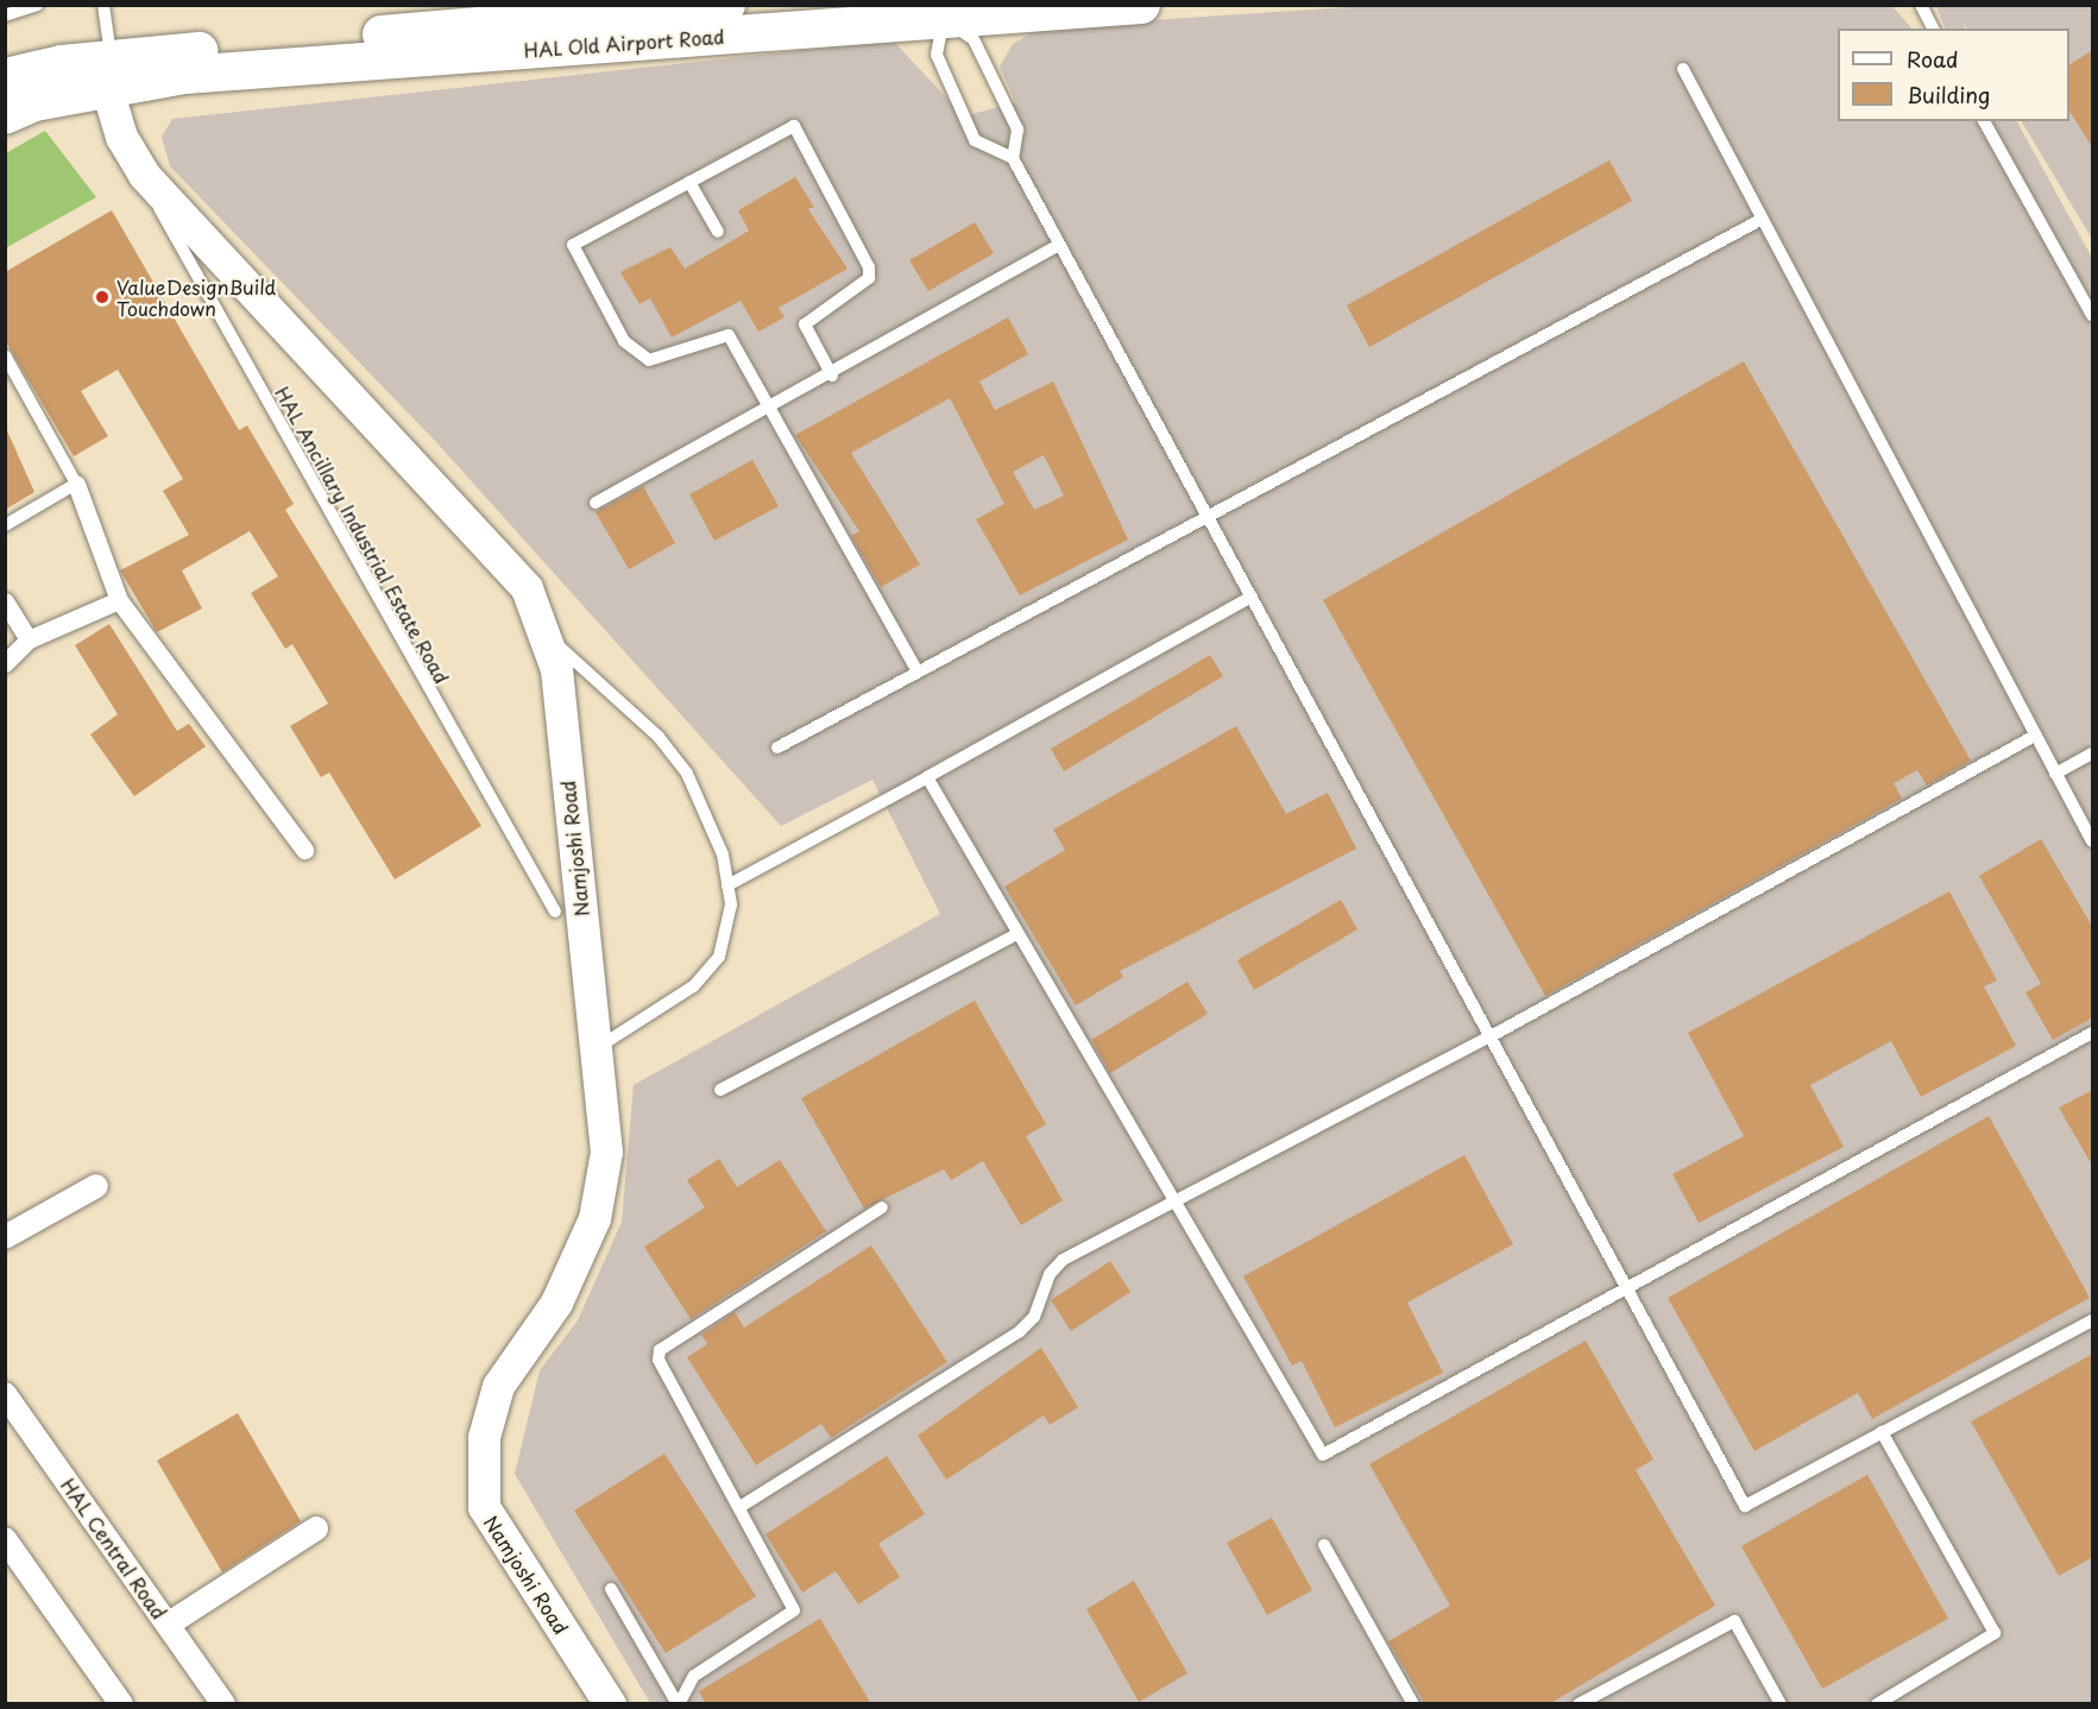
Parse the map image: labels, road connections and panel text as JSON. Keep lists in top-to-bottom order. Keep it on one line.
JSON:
{"streets":{"main road":["HAL Old Airport Road","Namjoshi Road"],"street":["HAL Central Road"],"lane":["HAL Ancillary Industrial Estate Road"]},"crossings":[["HAL Old Airport Road","Namjoshi Road"],["HAL Ancillary Industrial Estate Road","Namjoshi Road"]],"places":["ValueDesignBuild Touchdown"],"legend":["Road","Building"]}
